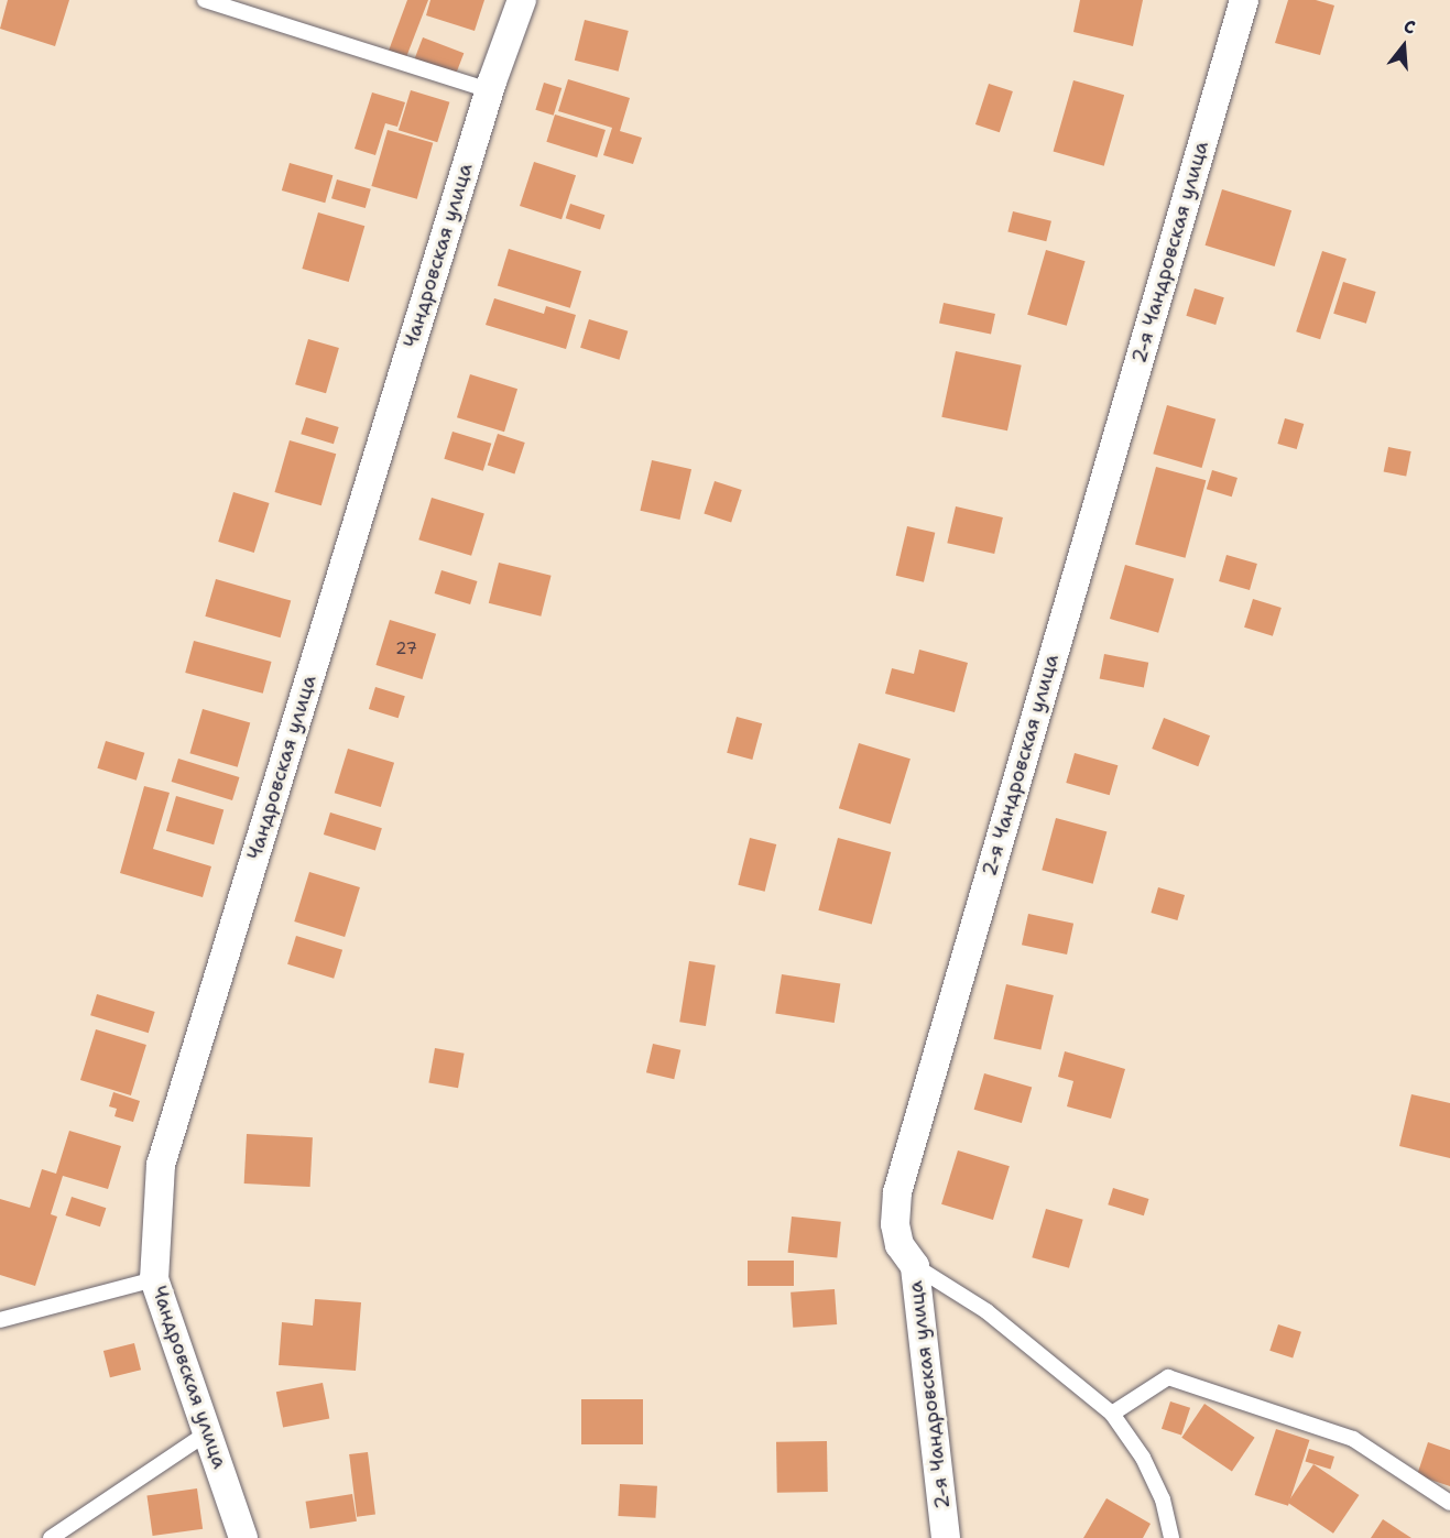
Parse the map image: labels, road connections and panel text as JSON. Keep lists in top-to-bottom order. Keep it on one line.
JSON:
{"streets":{"street":["2-я Чандровская улица","Чандровская улица"]},"house_numbers":["27"],"north":"top"}
